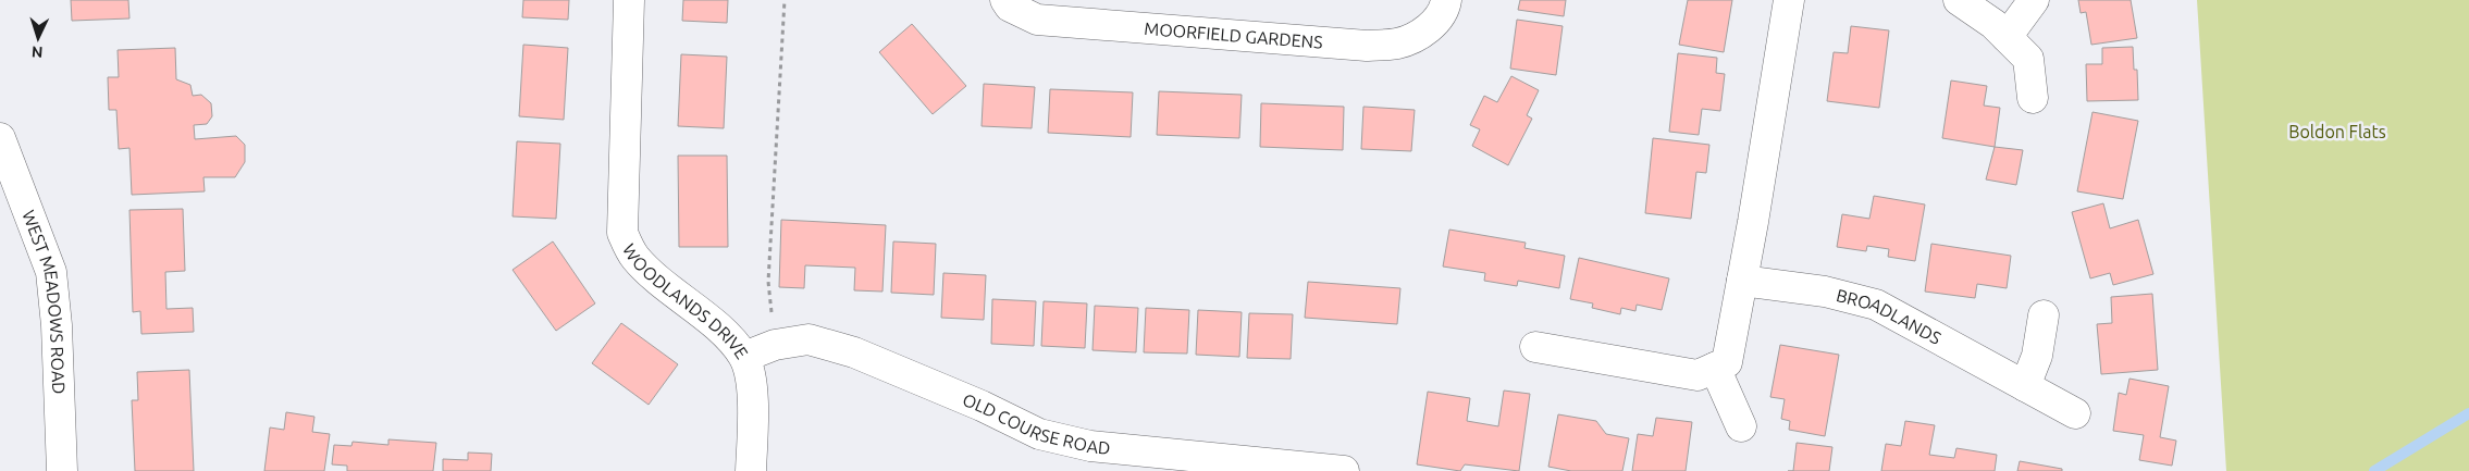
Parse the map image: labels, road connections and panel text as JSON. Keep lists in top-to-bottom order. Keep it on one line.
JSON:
{"streets":{"street":["MOORFIELD GARDENS","WOODLANDS DRIVE","WEST MEADOWS ROAD","BROADLANDS","OLD COURSE ROAD"]},"crossings":[["WOODLANDS DRIVE","OLD COURSE ROAD"]],"parks":["Boldon Flats"],"north":"bottom"}
